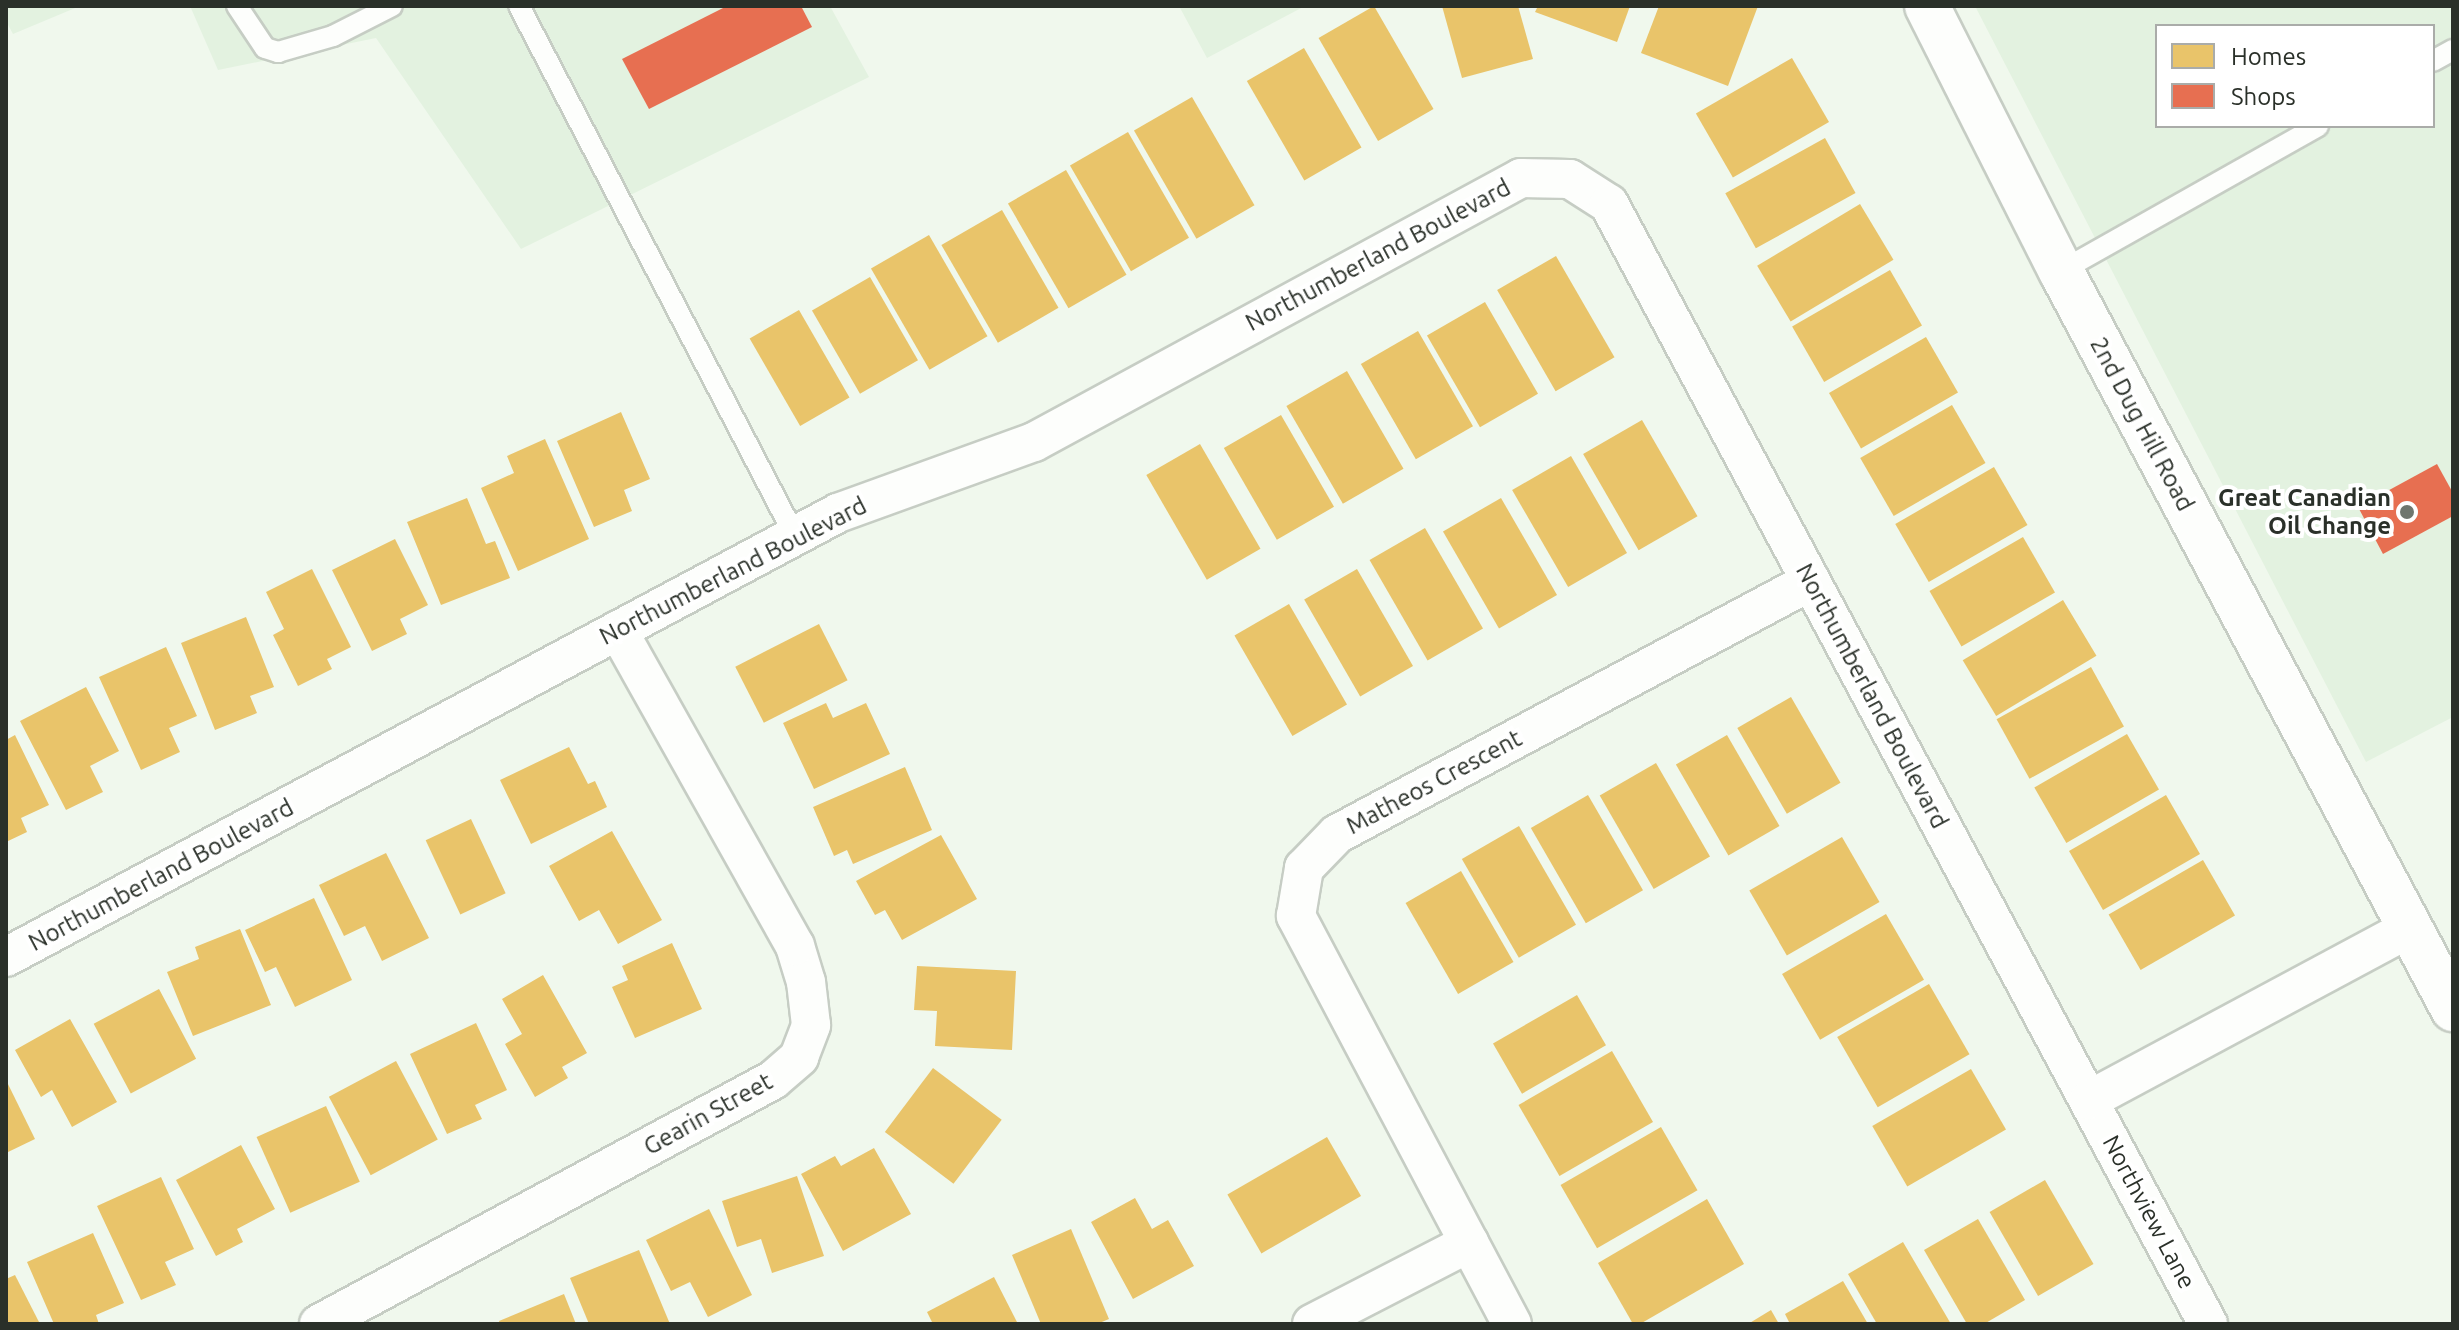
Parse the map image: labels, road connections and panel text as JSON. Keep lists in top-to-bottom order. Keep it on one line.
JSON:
{"streets":{"street":["Northumberland Boulevard","2nd Dug Hill Road","Matheos Crescent","Gearin Street","Northview Lane"]},"crossings":[["Northumberland Boulevard","Matheos Crescent"],["Northumberland Boulevard","Gearin Street"],["Northumberland Boulevard","Northview Lane"]],"places":["Great Canadian Oil Change"],"legend":["Homes","Shops"]}
